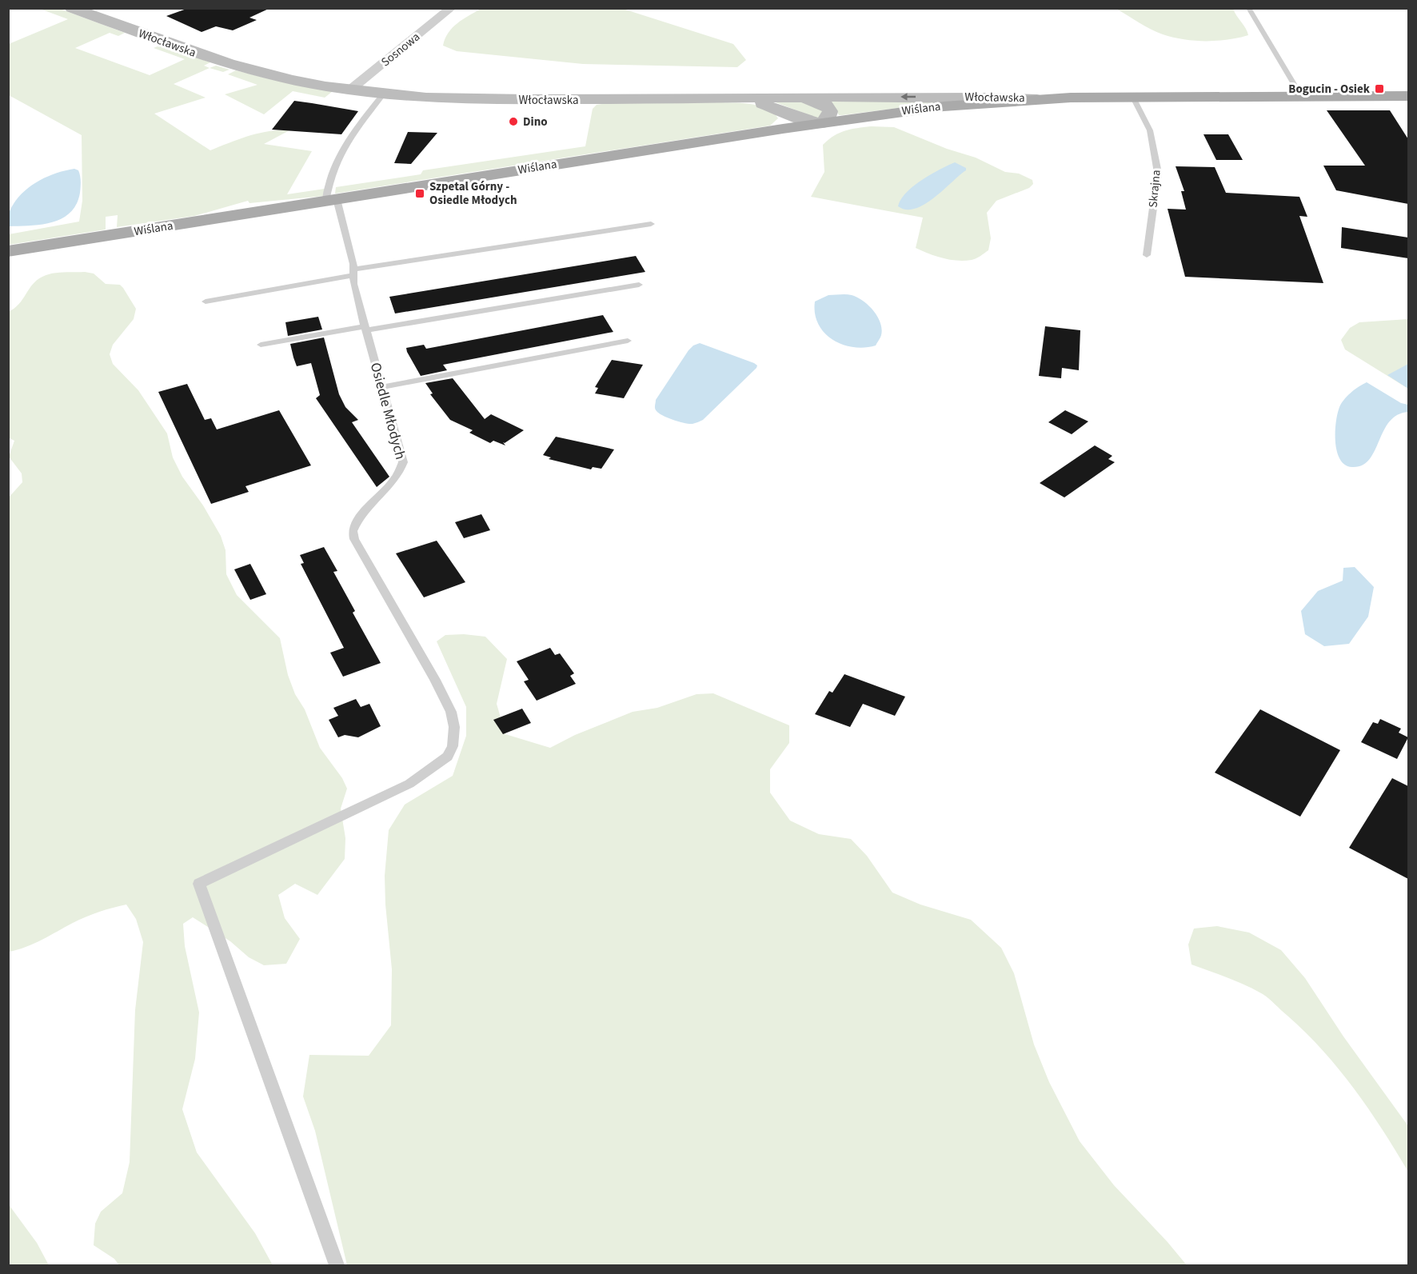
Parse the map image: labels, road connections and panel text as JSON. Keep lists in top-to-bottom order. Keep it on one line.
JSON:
{"streets":{"main road":["Włocławska","Wiślana"],"street":["Sosnowa"],"lane":["Skrajna","Osiedle Młodych"]},"crossings":[["Włocławska","Sosnowa"],["Włocławska","Wiślana"],["Wiślana","Skrajna"],["Wiślana","Osiedle Młodych"]],"places":{"transit":["Bogucin - Osiek","Szpetal Górny - Osiedle Młodych"],"other":["Dino"]}}
